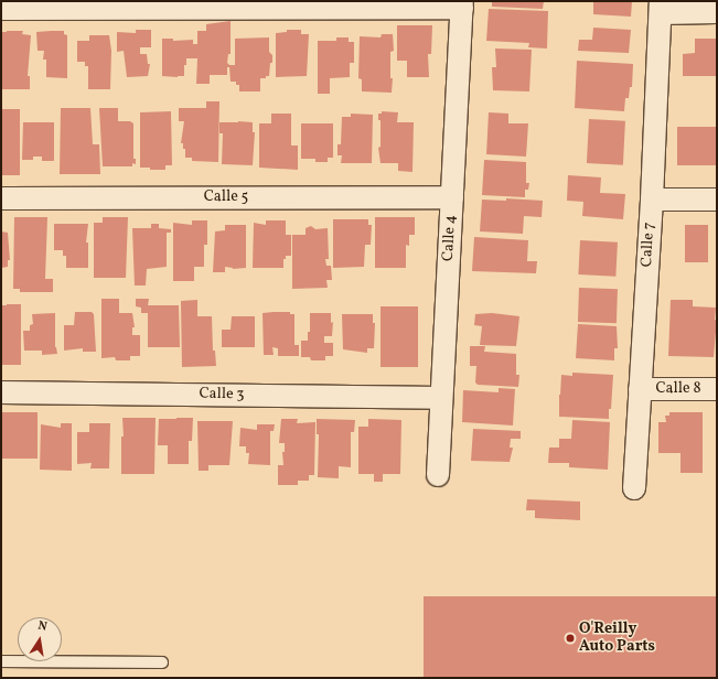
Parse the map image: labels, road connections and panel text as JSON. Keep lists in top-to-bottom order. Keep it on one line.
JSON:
{"streets":{"street":["Calle 5","Calle 4","Calle 7","Calle 8","Calle 3"]},"crossings":[["Calle 5","Calle 4"],["Calle 4","Calle 3"],["Calle 7","Calle 8"]],"places":["O'Reilly Auto Parts"],"north":"top"}
